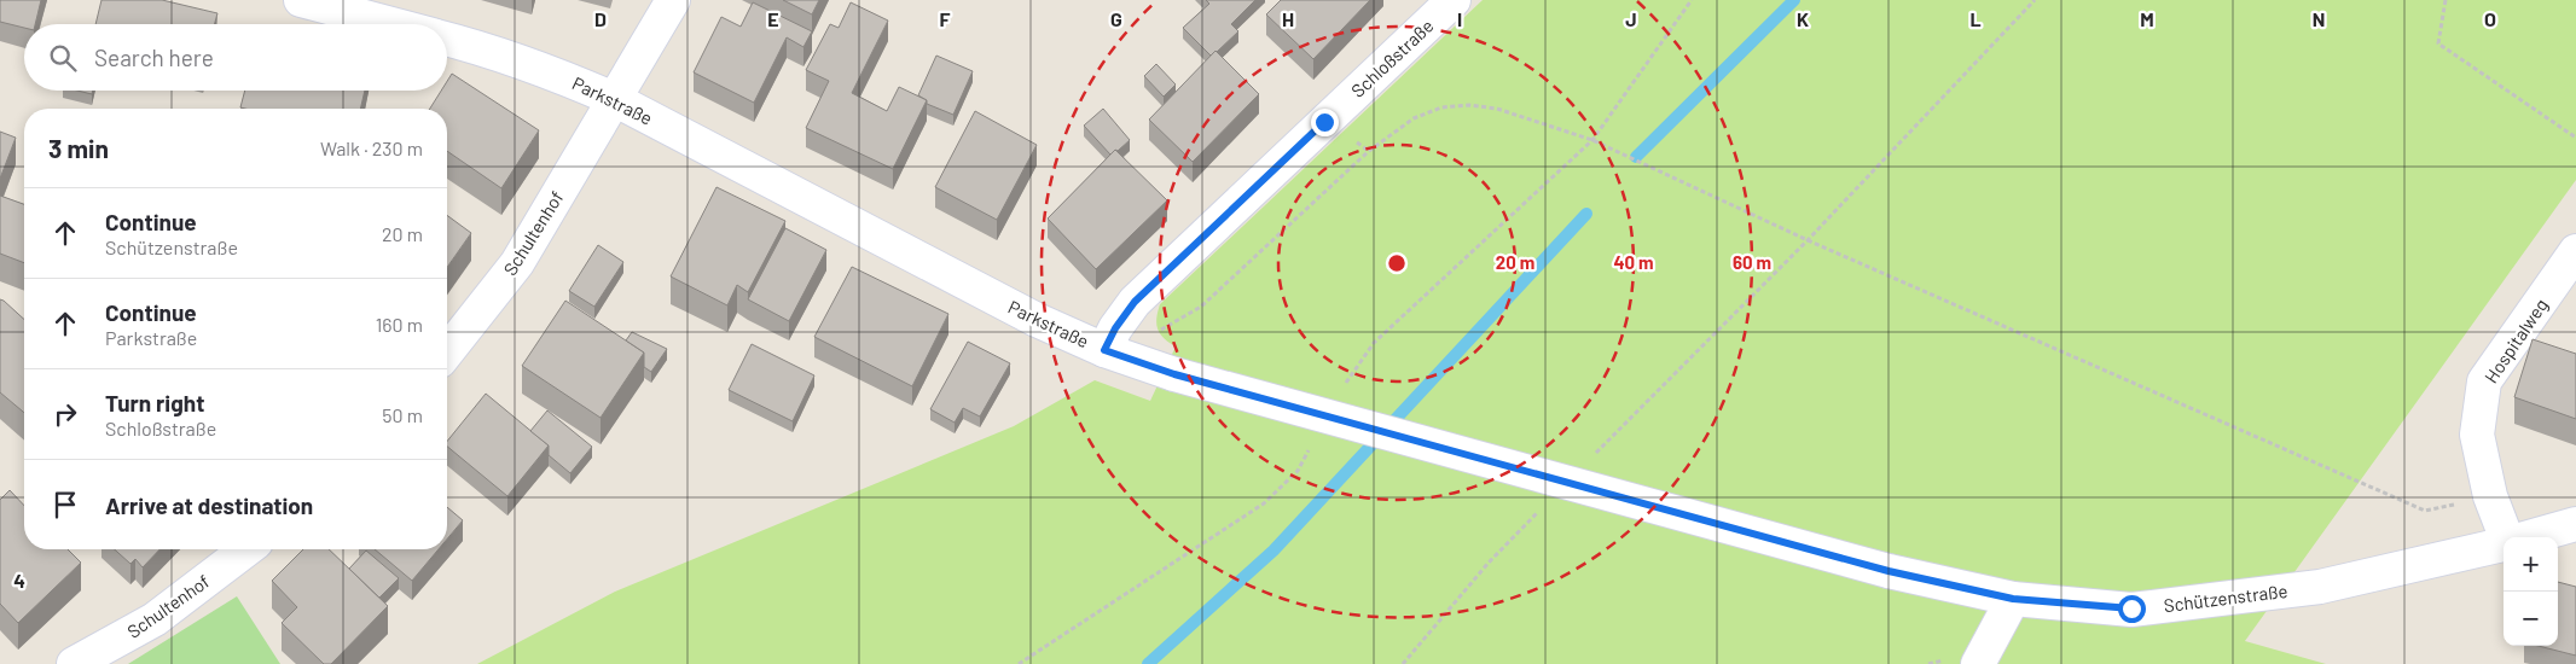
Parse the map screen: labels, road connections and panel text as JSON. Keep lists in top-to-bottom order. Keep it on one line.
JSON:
{"streets":{"street":["Schloßstraße","Parkstraße","Schultenhof","Hospitalweg","Schützenstraße"]},"crossings":[["Schloßstraße","Parkstraße"],["Parkstraße","Schultenhof"],["Parkstraße","Schützenstraße"]],"page":{"search":"Search here","heading":["3 min","Walk · 230 m"],"list":[["Continue","Schützenstraße","20 m"],["Continue","Parkstraße","160 m"],["Turn right","Schloßstraße","50 m"],"Arrive at destination"],"map_buttons":["+","−"]},"grid":{"columns":["D","E","F","G","H","I","J","K","L","M","N","O"],"rows":["4"]},"rings":["20 m","40 m","60 m"]}
